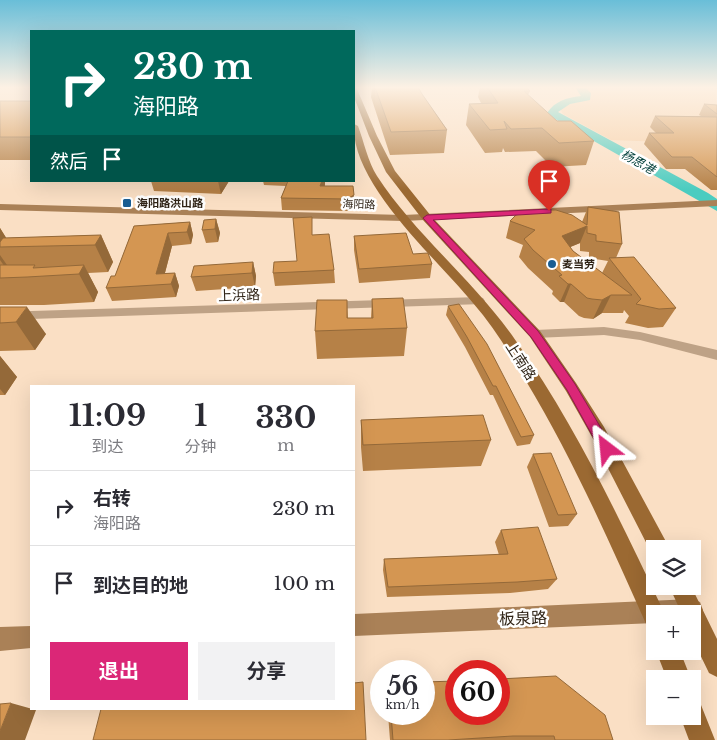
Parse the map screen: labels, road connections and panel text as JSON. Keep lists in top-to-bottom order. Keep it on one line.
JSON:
{"streets":{"main road":["上南路"],"street":["海阳路","上浜路","板泉路"]},"crossings":[["海阳路","上南路"],["上浜路","上南路"]],"water":["杨思港"],"places":{"transit":["海阳路洪山路"],"other":["麦当劳"]},"page":{"turn":["230 m","海阳路"],"then":"然后","eta":["11:09","到达","1","分钟","330","m"],"list":[{"name":"右转","note":"海阳路","value":"230 m"},{"name":"到达目的地","value":"100 m"}],"map_buttons":["+","−"],"buttons":["退出","分享"],"speed":"56 km/h","limit":"60"}}
